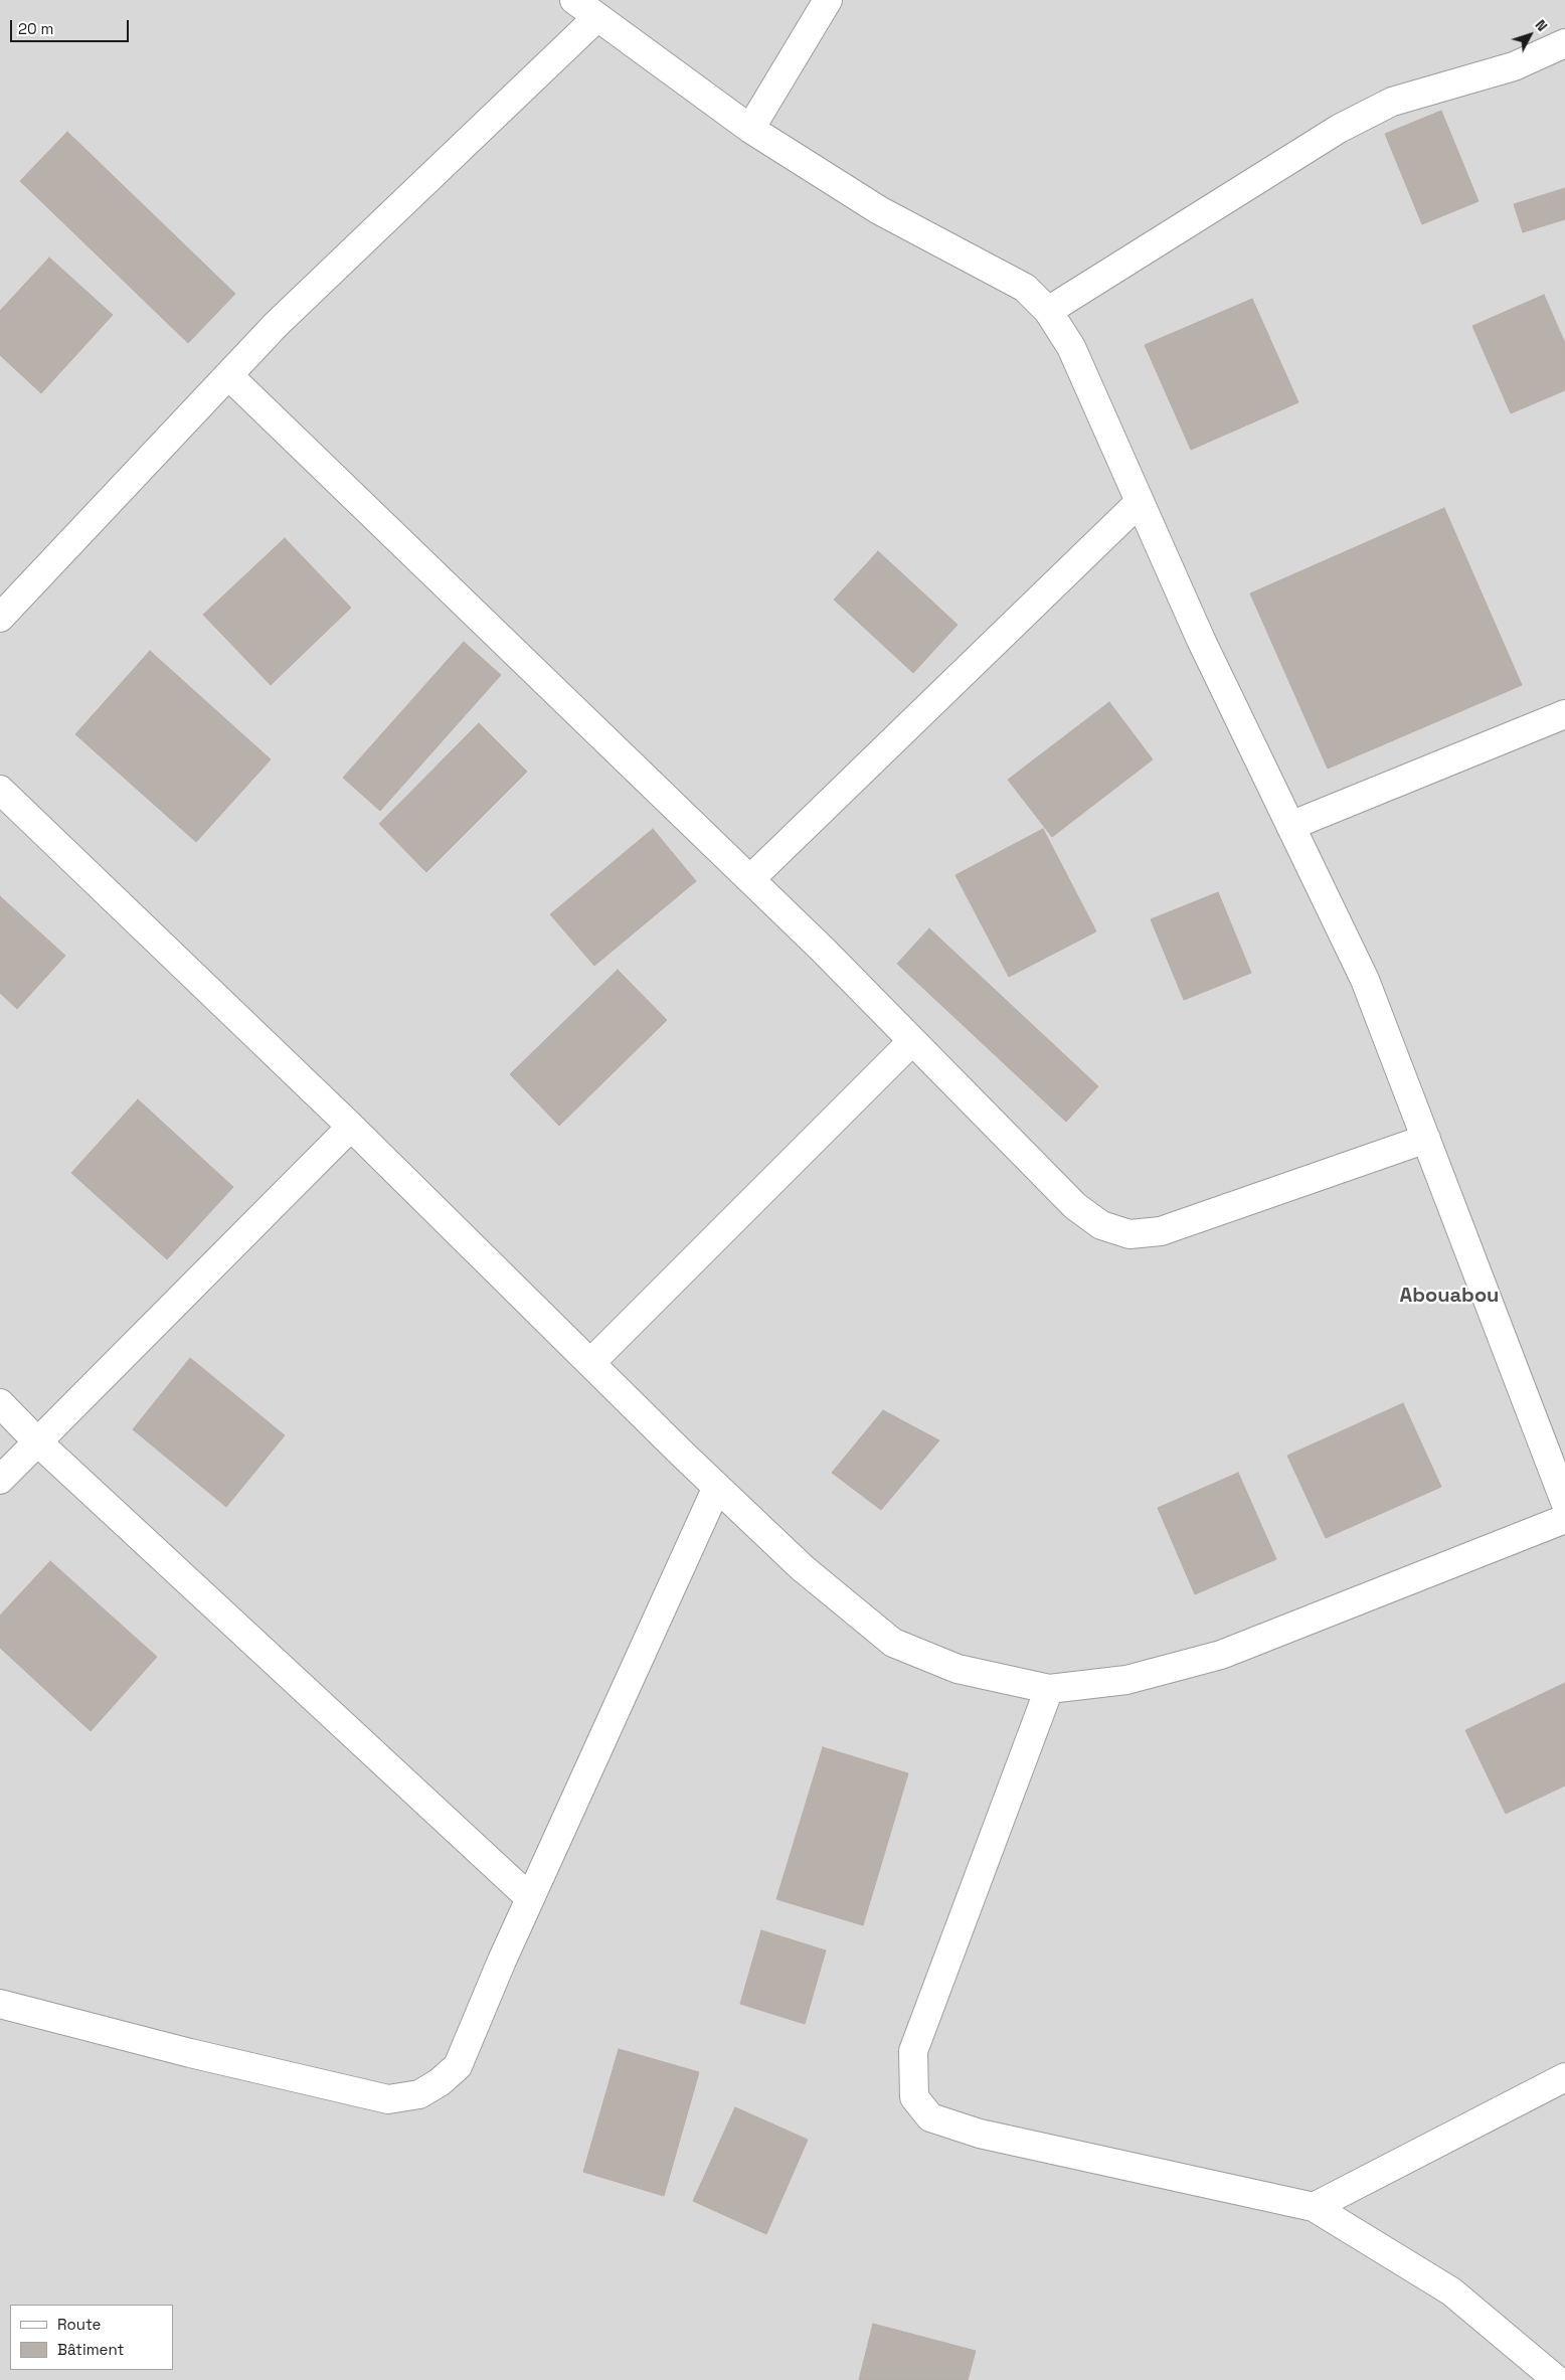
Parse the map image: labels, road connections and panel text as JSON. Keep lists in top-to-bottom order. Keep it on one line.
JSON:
{"districts":["Abouabou"],"legend":["Route","Bâtiment"],"scale_bar":"20 m","north":"top right"}
